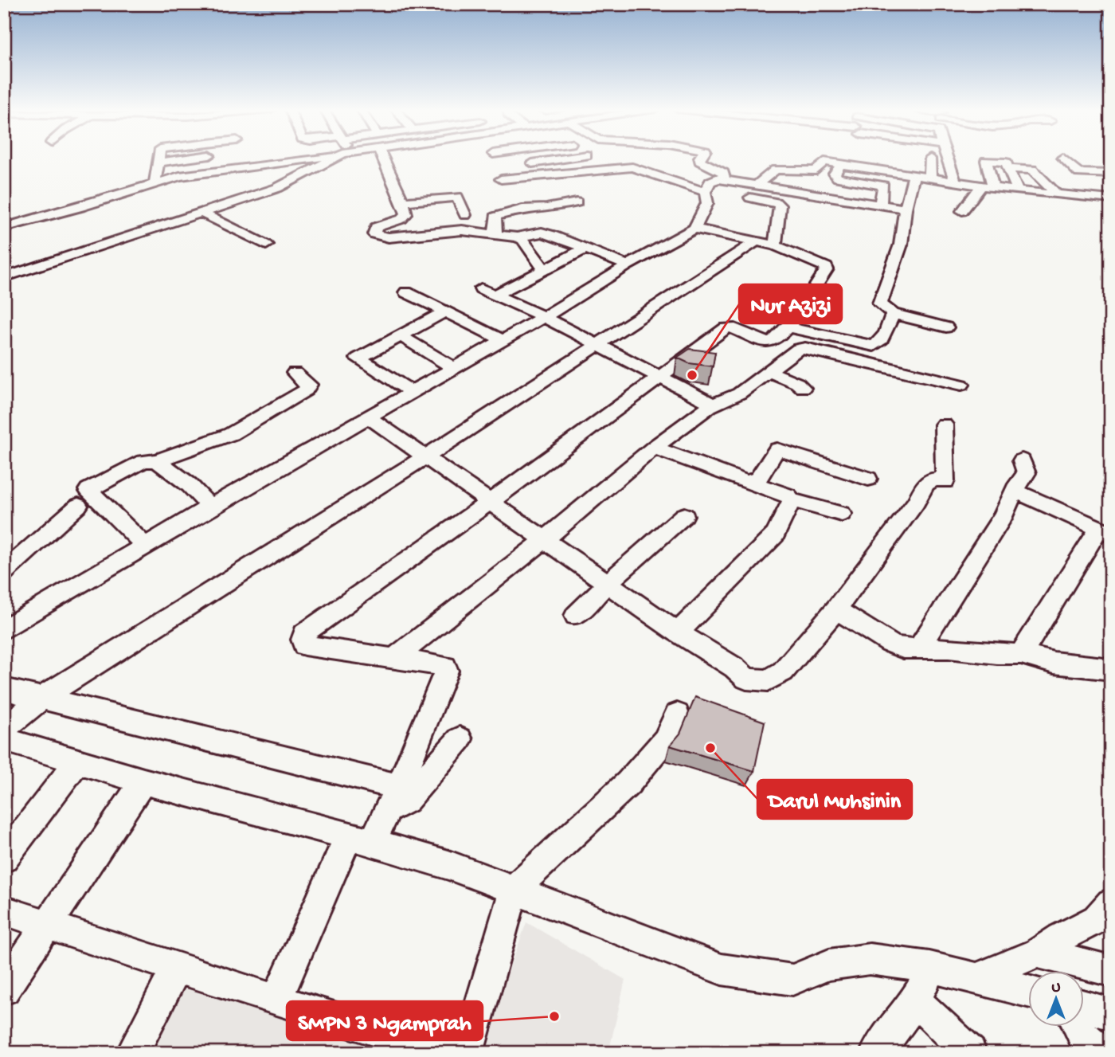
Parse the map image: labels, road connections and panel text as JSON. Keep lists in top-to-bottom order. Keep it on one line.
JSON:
{"places":["Nur Azizi","Darul Muhsinin","SMPN 3 Ngamprah"],"north":"top"}
